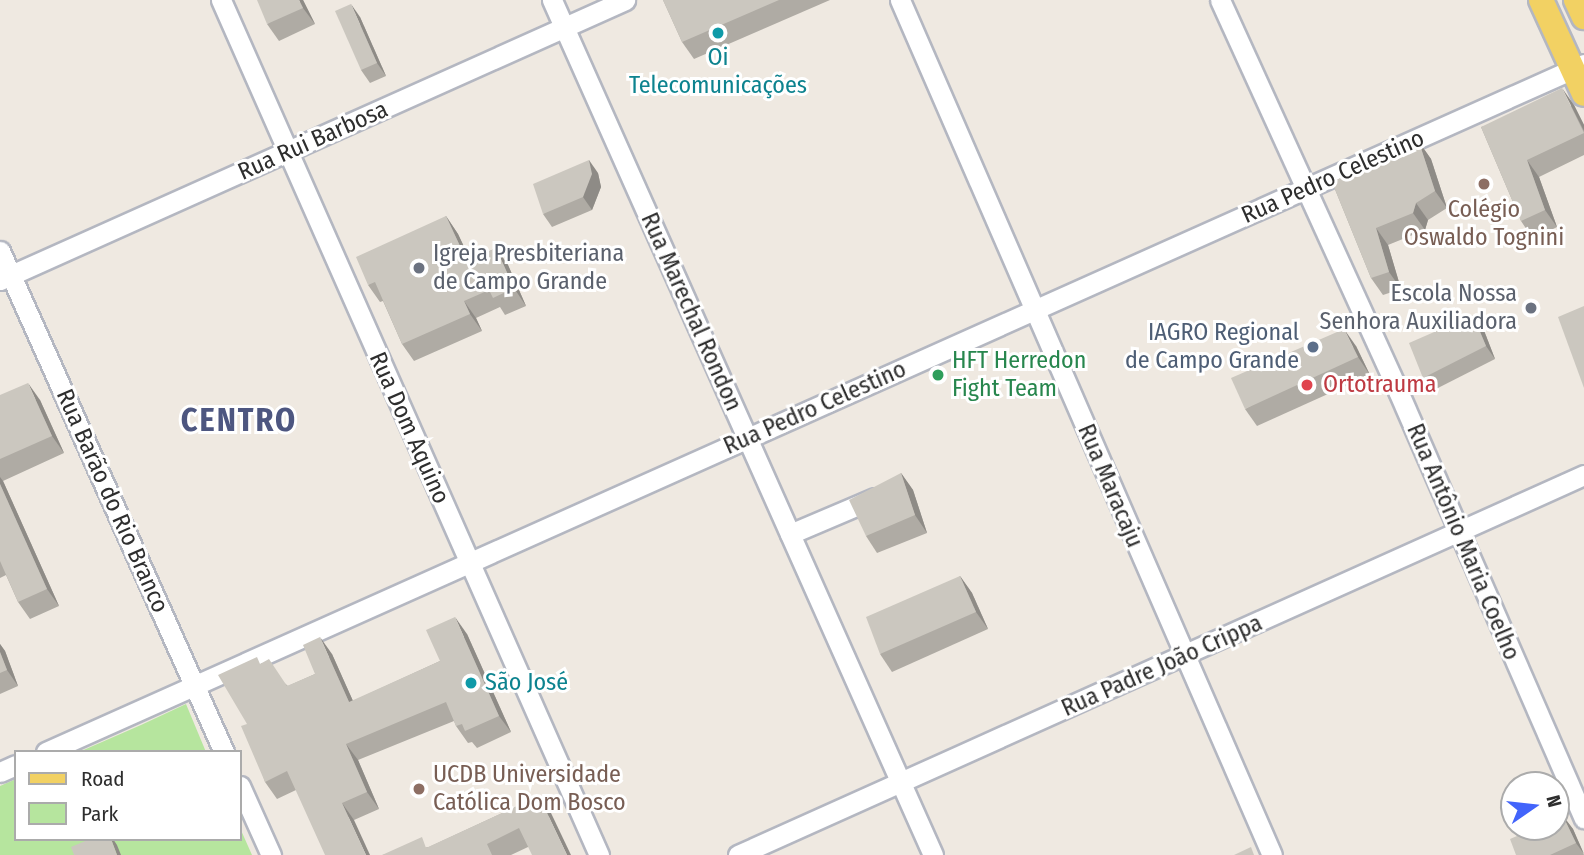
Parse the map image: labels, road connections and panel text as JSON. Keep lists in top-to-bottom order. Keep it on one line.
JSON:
{"streets":{"street":["Rua Rui Barbosa","Rua Pedro Celestino","Rua Marechal Rondon","Rua Dom Aquino","Rua Maracaju","Rua Barão do Rio Branco","Rua Antônio Maria Coelho","Rua Padre João Crippa"]},"crossings":[["Rua Rui Barbosa","Rua Marechal Rondon"],["Rua Rui Barbosa","Rua Dom Aquino"],["Rua Rui Barbosa","Rua Barão do Rio Branco"],["Rua Pedro Celestino","Rua Marechal Rondon"],["Rua Pedro Celestino","Rua Dom Aquino"],["Rua Pedro Celestino","Rua Maracaju"],["Rua Pedro Celestino","Rua Barão do Rio Branco"],["Rua Pedro Celestino","Rua Antônio Maria Coelho"],["Rua Marechal Rondon","Rua Padre João Crippa"],["Rua Maracaju","Rua Padre João Crippa"],["Rua Antônio Maria Coelho","Rua Padre João Crippa"]],"districts":["CENTRO"],"places":["Oi Telecomunicações","Colégio Oswaldo Tognini","Igreja Presbiteriana de Campo Grande","Escola Nossa Senhora Auxiliadora","IAGRO Regional de Campo Grande","HFT Herredon Fight Team","Ortotrauma","São José","UCDB Universidade Católica Dom Bosco"],"legend":["Road","Park"],"north":"right"}
